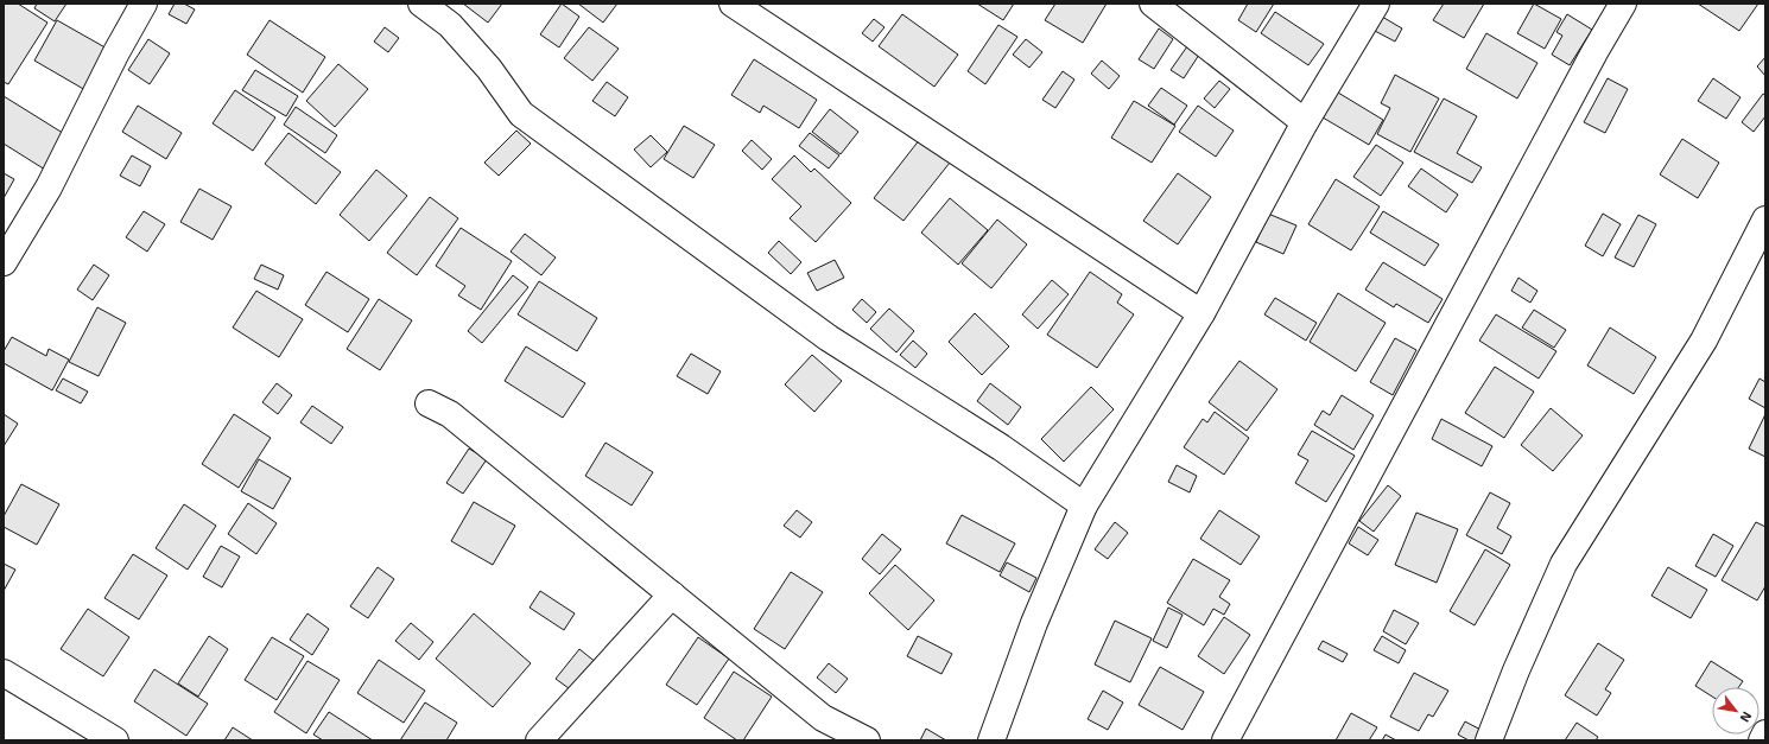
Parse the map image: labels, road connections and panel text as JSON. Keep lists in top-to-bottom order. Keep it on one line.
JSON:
{"north":"bottom right"}
